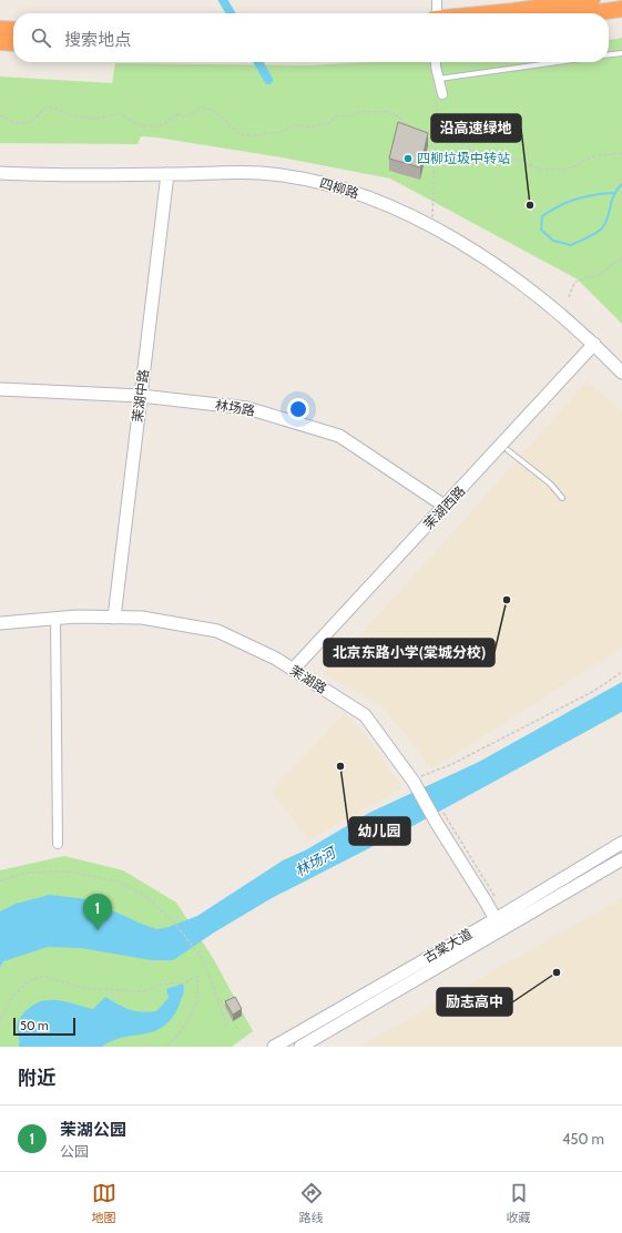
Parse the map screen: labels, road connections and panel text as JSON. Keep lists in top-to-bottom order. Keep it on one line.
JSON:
{"streets":{"street":["四柳路","茉湖中路","林场路","茉湖西路","茉湖路","古棠大道"]},"crossings":[["四柳路","茉湖中路"],["四柳路","茉湖西路"],["茉湖中路","林场路"],["茉湖中路","茉湖路"],["林场路","茉湖西路"],["茉湖西路","茉湖路"],["茉湖路","古棠大道"]],"water":["林场河"],"places":["四柳垃圾中转站","沿高速绿地","北京东路小学(棠城分校)","幼儿园","励志高中"],"scale_bar":"50 m","page":{"search":"搜索地点","pins":"1","scale":"50 m","heading":"附近","list":[{"mark":"1","name":"茉湖公园","note":"公园","value":"450 m"}],"nav":["地图","路线","收藏"]}}
